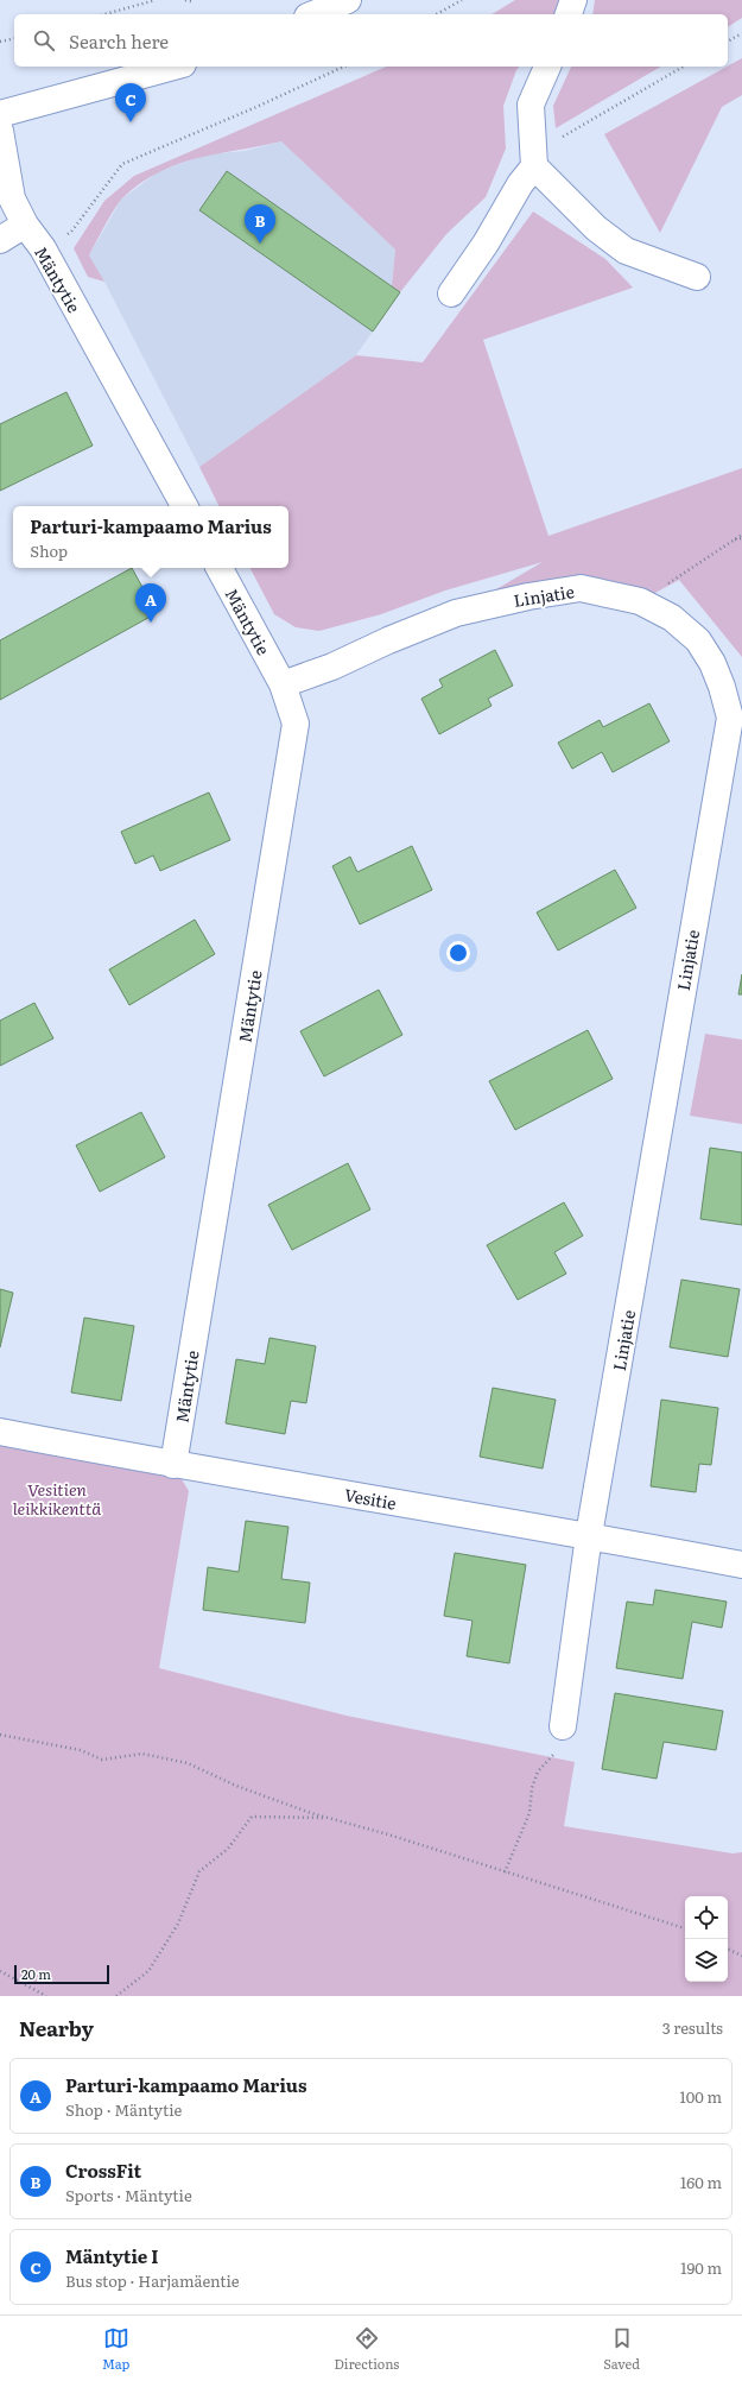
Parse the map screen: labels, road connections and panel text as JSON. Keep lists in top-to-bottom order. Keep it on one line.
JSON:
{"streets":{"street":["Mäntytie","Linjatie","Vesitie"]},"crossings":[["Mäntytie","Linjatie"],["Mäntytie","Vesitie"],["Linjatie","Vesitie"]],"parks":["Vesitien leikkikenttä"],"scale_bar":"20 m","page":{"search":"Search here","pins":["C","B","A"],"popup":["Parturi-kampaamo Marius","Shop"],"scale":"20 m","heading":["Nearby","3 results"],"list":[{"mark":"A","name":"Parturi-kampaamo Marius","note":"Shop · Mäntytie","value":"100 m"},{"mark":"B","name":"CrossFit","note":"Sports · Mäntytie","value":"160 m"},{"mark":"C","name":"Mäntytie I","note":"Bus stop · Harjamäentie","value":"190 m"}],"nav":["Map","Directions","Saved"]}}
